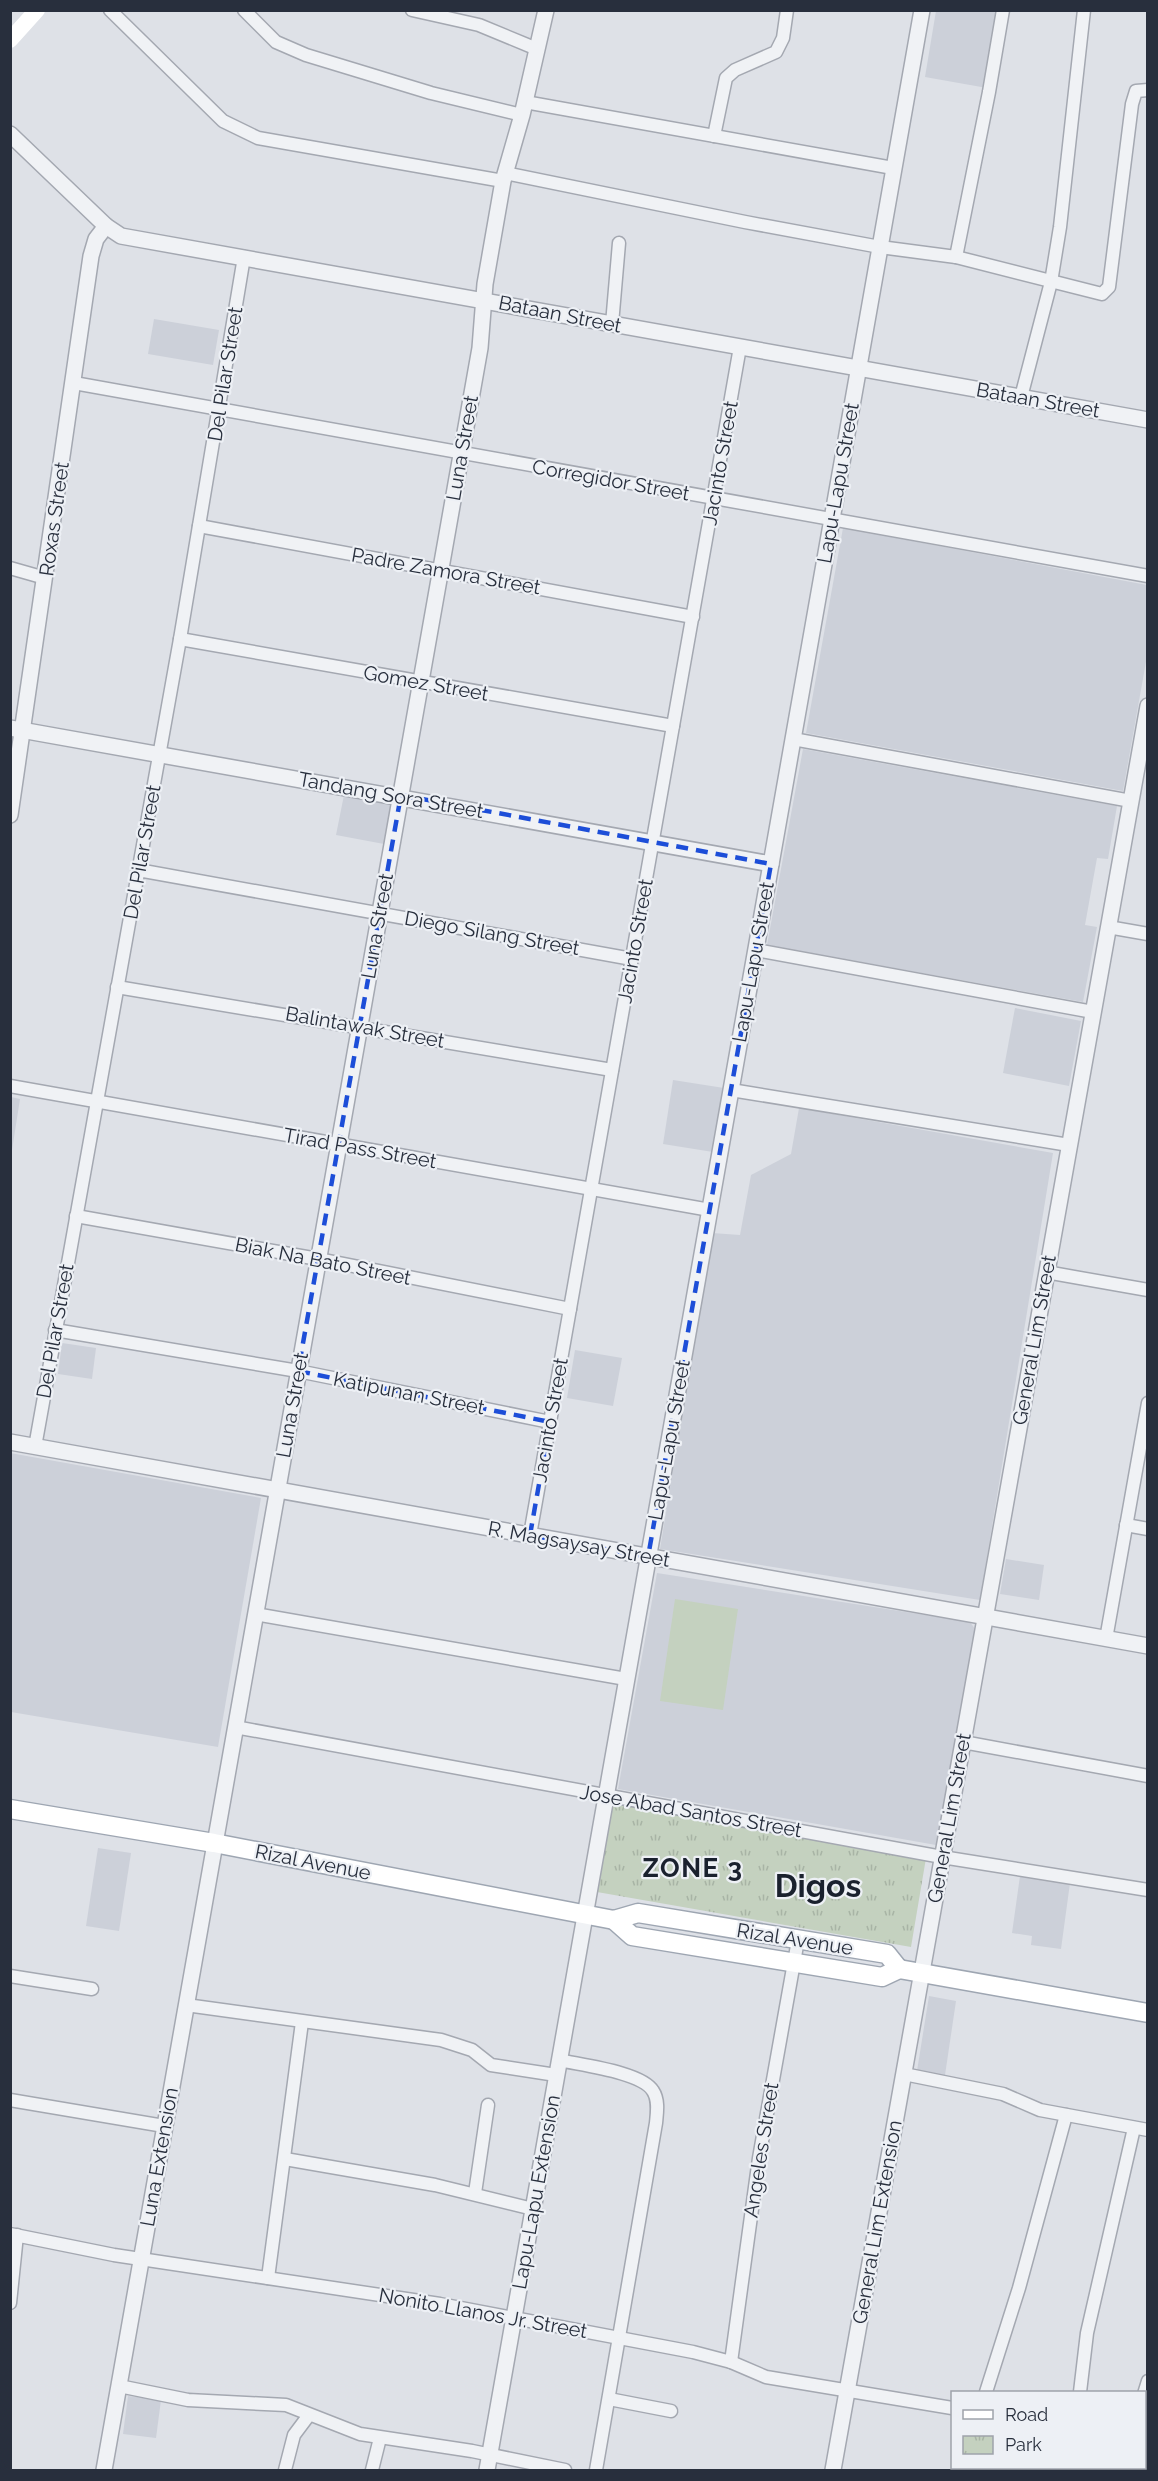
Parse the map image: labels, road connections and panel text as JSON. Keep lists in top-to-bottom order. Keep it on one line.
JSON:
{"streets":{"main road":["Rizal Avenue"],"street":["Bataan Street","Del Pilar Street","Luna Street","Jacinto Street","Corregidor Street","Lapu-Lapu Street","Roxas Street","Padre Zamora Street","Gomez Street","Tandang Sora Street","Diego Silang Street","Balintawak Street","Tirad Pass Street","Biak Na Bato Street","General Lim Street","Katipunan Street","R. Magsaysay Street","Jose Abad Santos Street","Angeles Street","Luna Extension","Lapu-Lapu Extension","General Lim Extension","Nonito Llanos Jr. Street"]},"crossings":[["Bataan Street","Del Pilar Street"],["Bataan Street","Luna Street"],["Bataan Street","Jacinto Street"],["Bataan Street","Lapu-Lapu Street"],["Bataan Street","Roxas Street"],["Del Pilar Street","Corregidor Street"],["Del Pilar Street","Padre Zamora Street"],["Del Pilar Street","Gomez Street"],["Del Pilar Street","Tandang Sora Street"],["Del Pilar Street","Diego Silang Street"],["Del Pilar Street","Balintawak Street"],["Del Pilar Street","Tirad Pass Street"],["Del Pilar Street","Biak Na Bato Street"],["Del Pilar Street","Katipunan Street"],["Del Pilar Street","R. Magsaysay Street"],["Luna Street","Corregidor Street"],["Luna Street","Padre Zamora Street"],["Luna Street","Gomez Street"],["Luna Street","Tandang Sora Street"],["Luna Street","Diego Silang Street"],["Luna Street","Balintawak Street"],["Luna Street","Tirad Pass Street"],["Luna Street","Biak Na Bato Street"],["Luna Street","Katipunan Street"],["Luna Street","R. Magsaysay Street"],["Luna Street","Jose Abad Santos Street"],["Luna Street","Rizal Avenue"],["Luna Street","Luna Extension"],["Jacinto Street","Corregidor Street"],["Jacinto Street","Padre Zamora Street"],["Jacinto Street","Gomez Street"],["Jacinto Street","Tandang Sora Street"],["Jacinto Street","Diego Silang Street"],["Jacinto Street","Balintawak Street"],["Jacinto Street","Tirad Pass Street"],["Jacinto Street","Biak Na Bato Street"],["Jacinto Street","Katipunan Street"],["Jacinto Street","R. Magsaysay Street"],["Corregidor Street","Lapu-Lapu Street"],["Corregidor Street","Roxas Street"],["Lapu-Lapu Street","Tandang Sora Street"],["Lapu-Lapu Street","Tirad Pass Street"],["Lapu-Lapu Street","R. Magsaysay Street"],["Lapu-Lapu Street","Jose Abad Santos Street"],["Lapu-Lapu Street","Rizal Avenue"],["Lapu-Lapu Street","Lapu-Lapu Extension"],["Roxas Street","Tandang Sora Street"],["General Lim Street","R. Magsaysay Street"],["General Lim Street","Jose Abad Santos Street"],["General Lim Street","Rizal Avenue"],["General Lim Street","General Lim Extension"],["Rizal Avenue","Angeles Street"],["Rizal Avenue","Luna Extension"],["Rizal Avenue","Lapu-Lapu Extension"],["Rizal Avenue","General Lim Extension"],["Angeles Street","Nonito Llanos Jr. Street"],["Luna Extension","Nonito Llanos Jr. Street"],["Lapu-Lapu Extension","Nonito Llanos Jr. Street"],["General Lim Extension","Nonito Llanos Jr. Street"]],"districts":["ZONE 3","Digos"],"legend":["Road","Park"]}
